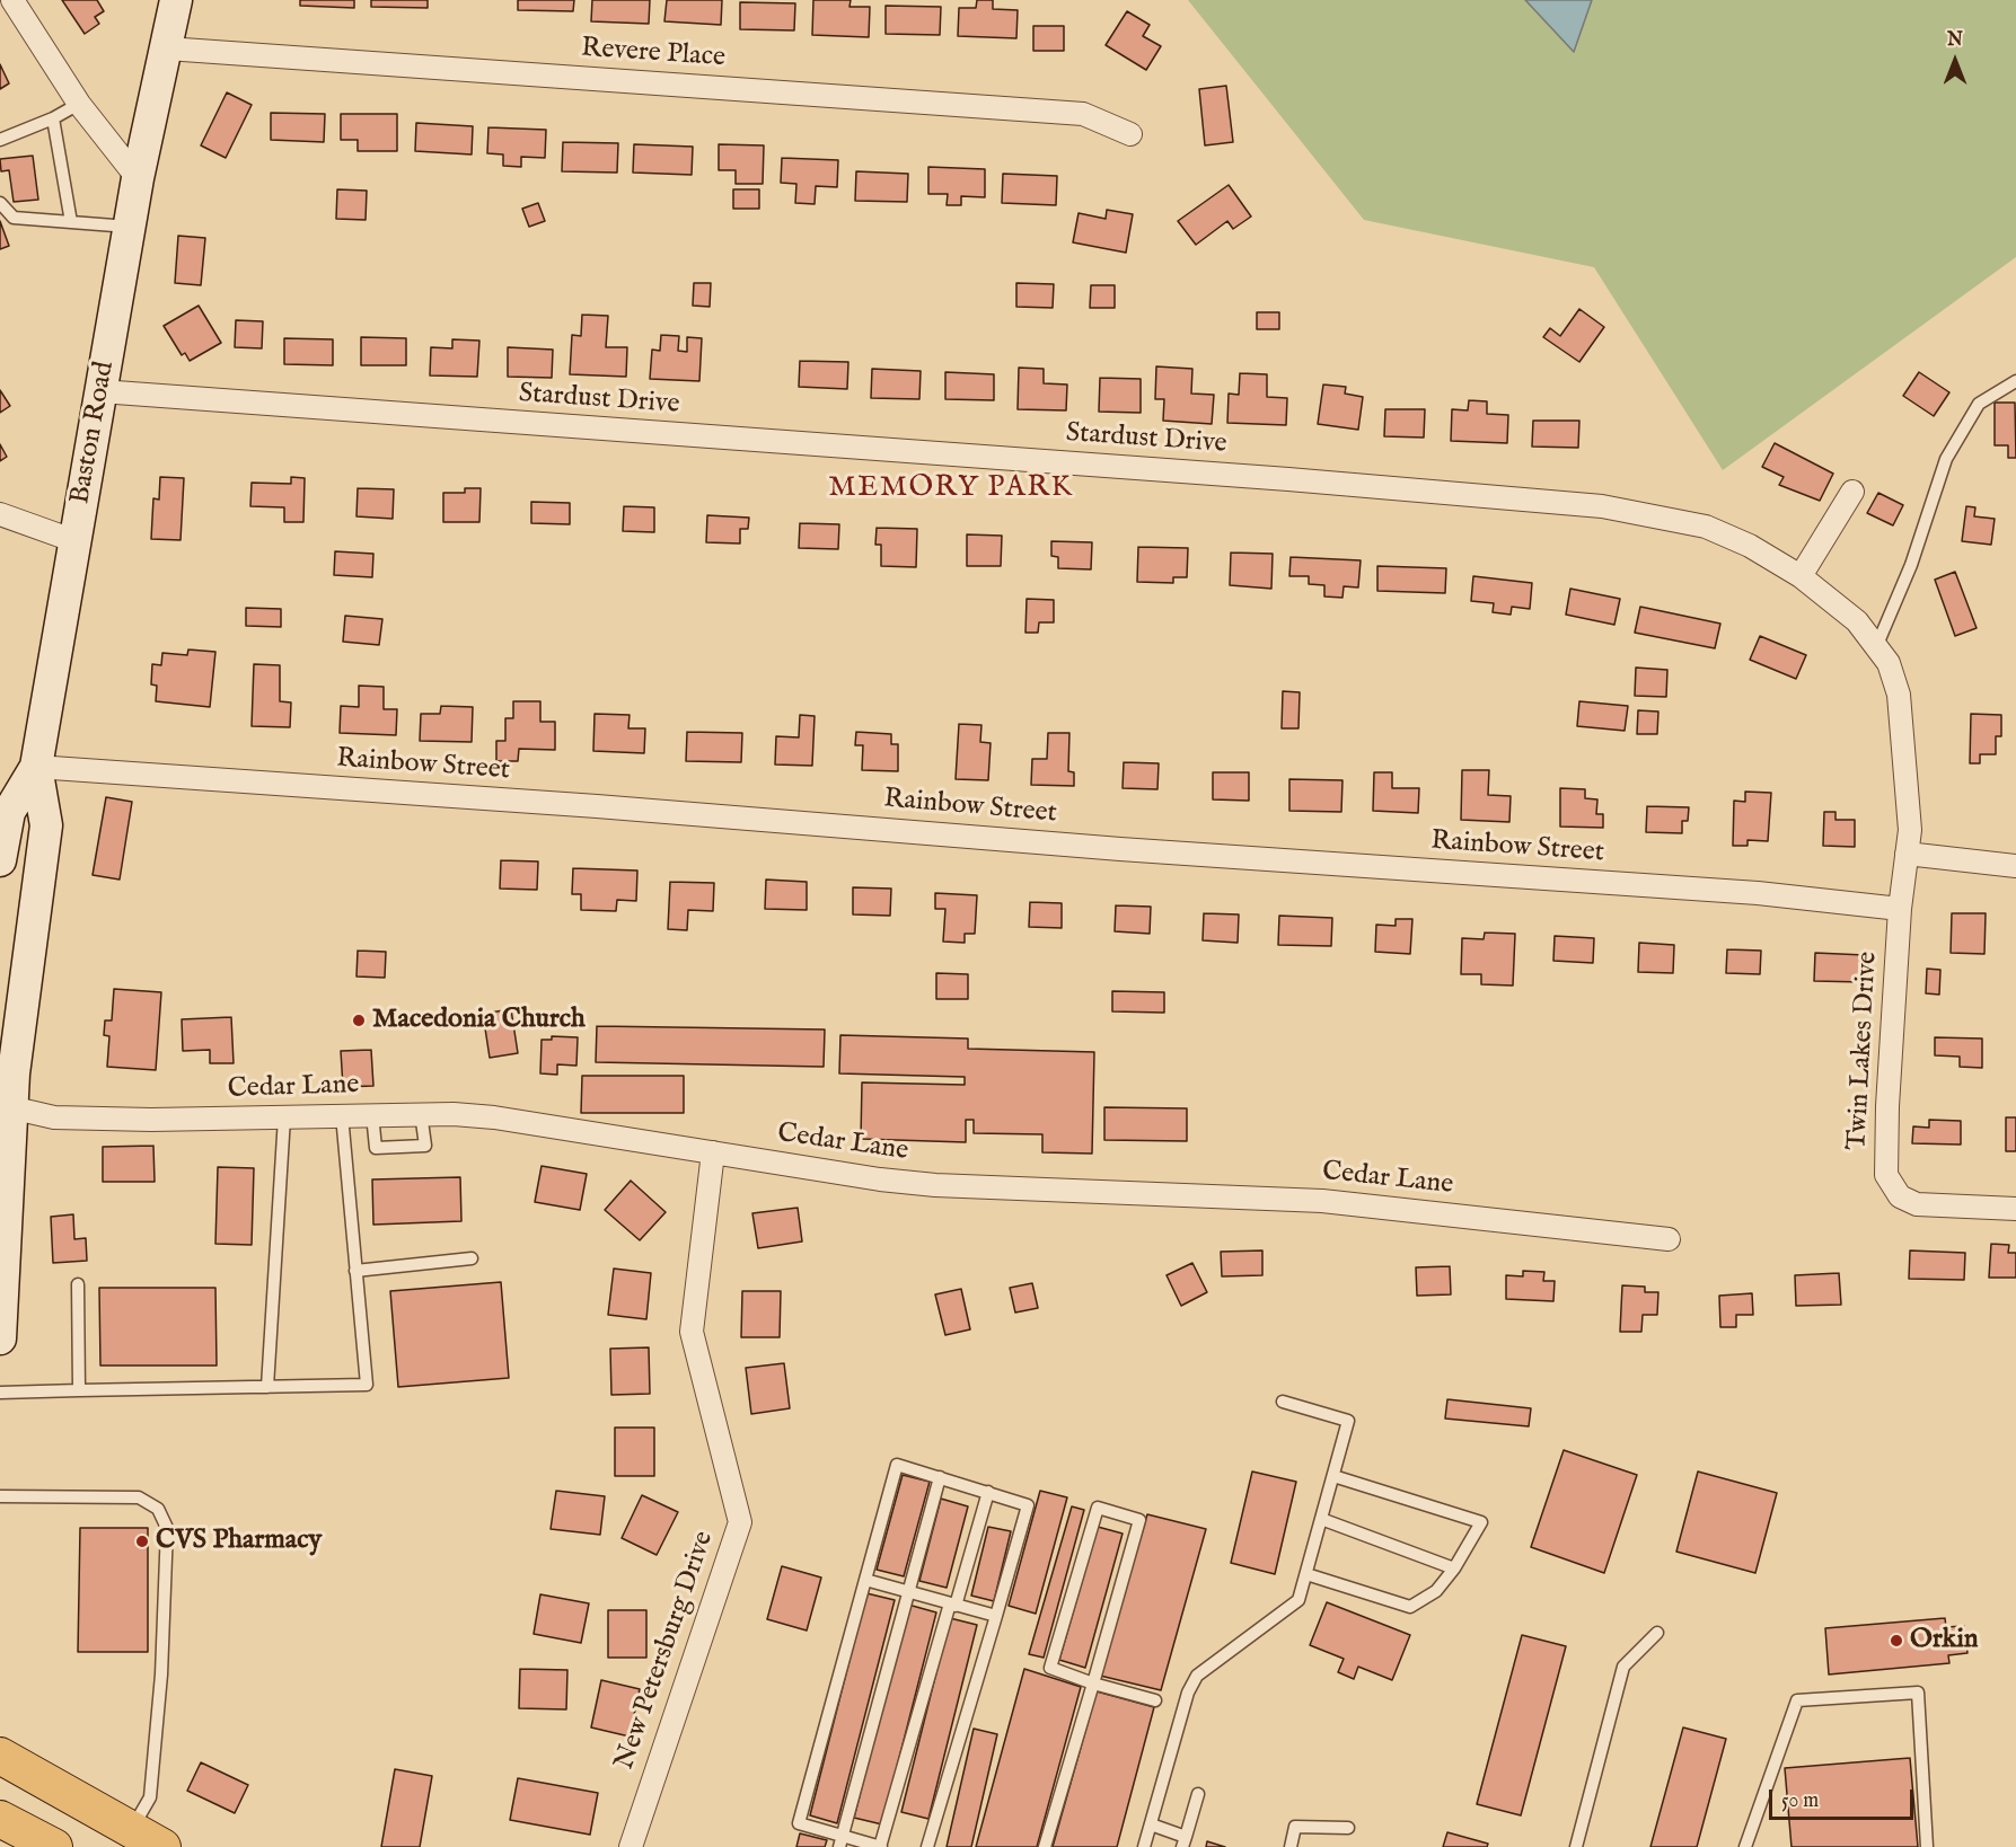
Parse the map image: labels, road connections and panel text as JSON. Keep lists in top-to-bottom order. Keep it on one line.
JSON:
{"streets":{"main road":["Baston Road"],"street":["Revere Place","Stardust Drive","Rainbow Street","Twin Lakes Drive","Cedar Lane","New Petersburg Drive"]},"crossings":[["Revere Place","Baston Road"],["Stardust Drive","Baston Road"],["Stardust Drive","Rainbow Street"],["Stardust Drive","Twin Lakes Drive"],["Baston Road","Rainbow Street"],["Rainbow Street","Twin Lakes Drive"],["Cedar Lane","New Petersburg Drive"]],"districts":["MEMORY PARK"],"places":["Macedonia Church","CVS Pharmacy","Orkin"],"scale_bar":"50 m","north":"top"}
